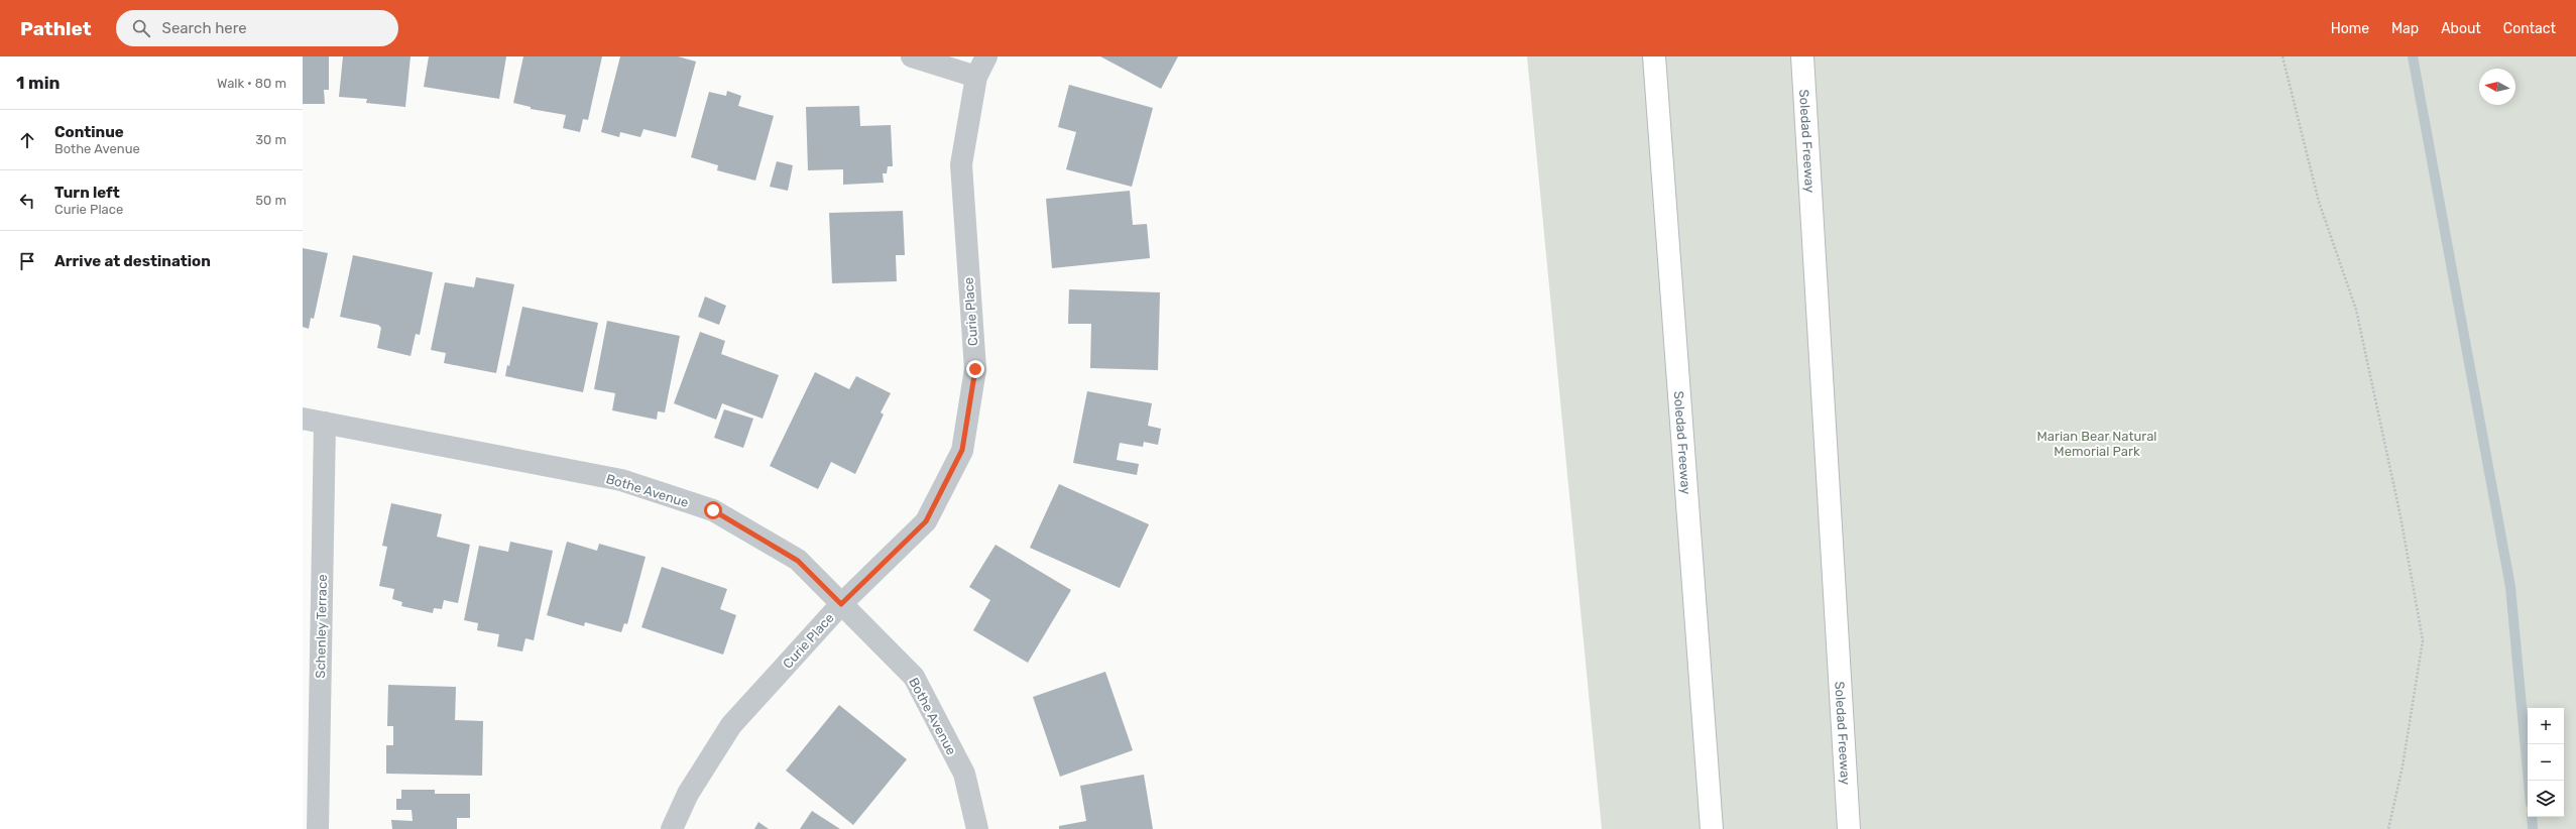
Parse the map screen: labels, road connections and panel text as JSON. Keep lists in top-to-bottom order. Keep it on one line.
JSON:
{"streets":{"highway":["Soledad Freeway"],"street":["Curie Place","Bothe Avenue","Schenley Terrace"]},"crossings":[["Curie Place","Bothe Avenue"],["Bothe Avenue","Schenley Terrace"]],"parks":["Marian Bear Natural Memorial Park"],"north":"left","page":{"header":"Pathlet","search":"Search here","nav":["Home","Map","About","Contact"],"heading":["1 min","Walk · 80 m"],"list":[["Continue","Bothe Avenue","30 m"],["Turn left","Curie Place","50 m"],"Arrive at destination"],"map_buttons":["+","−"]}}
